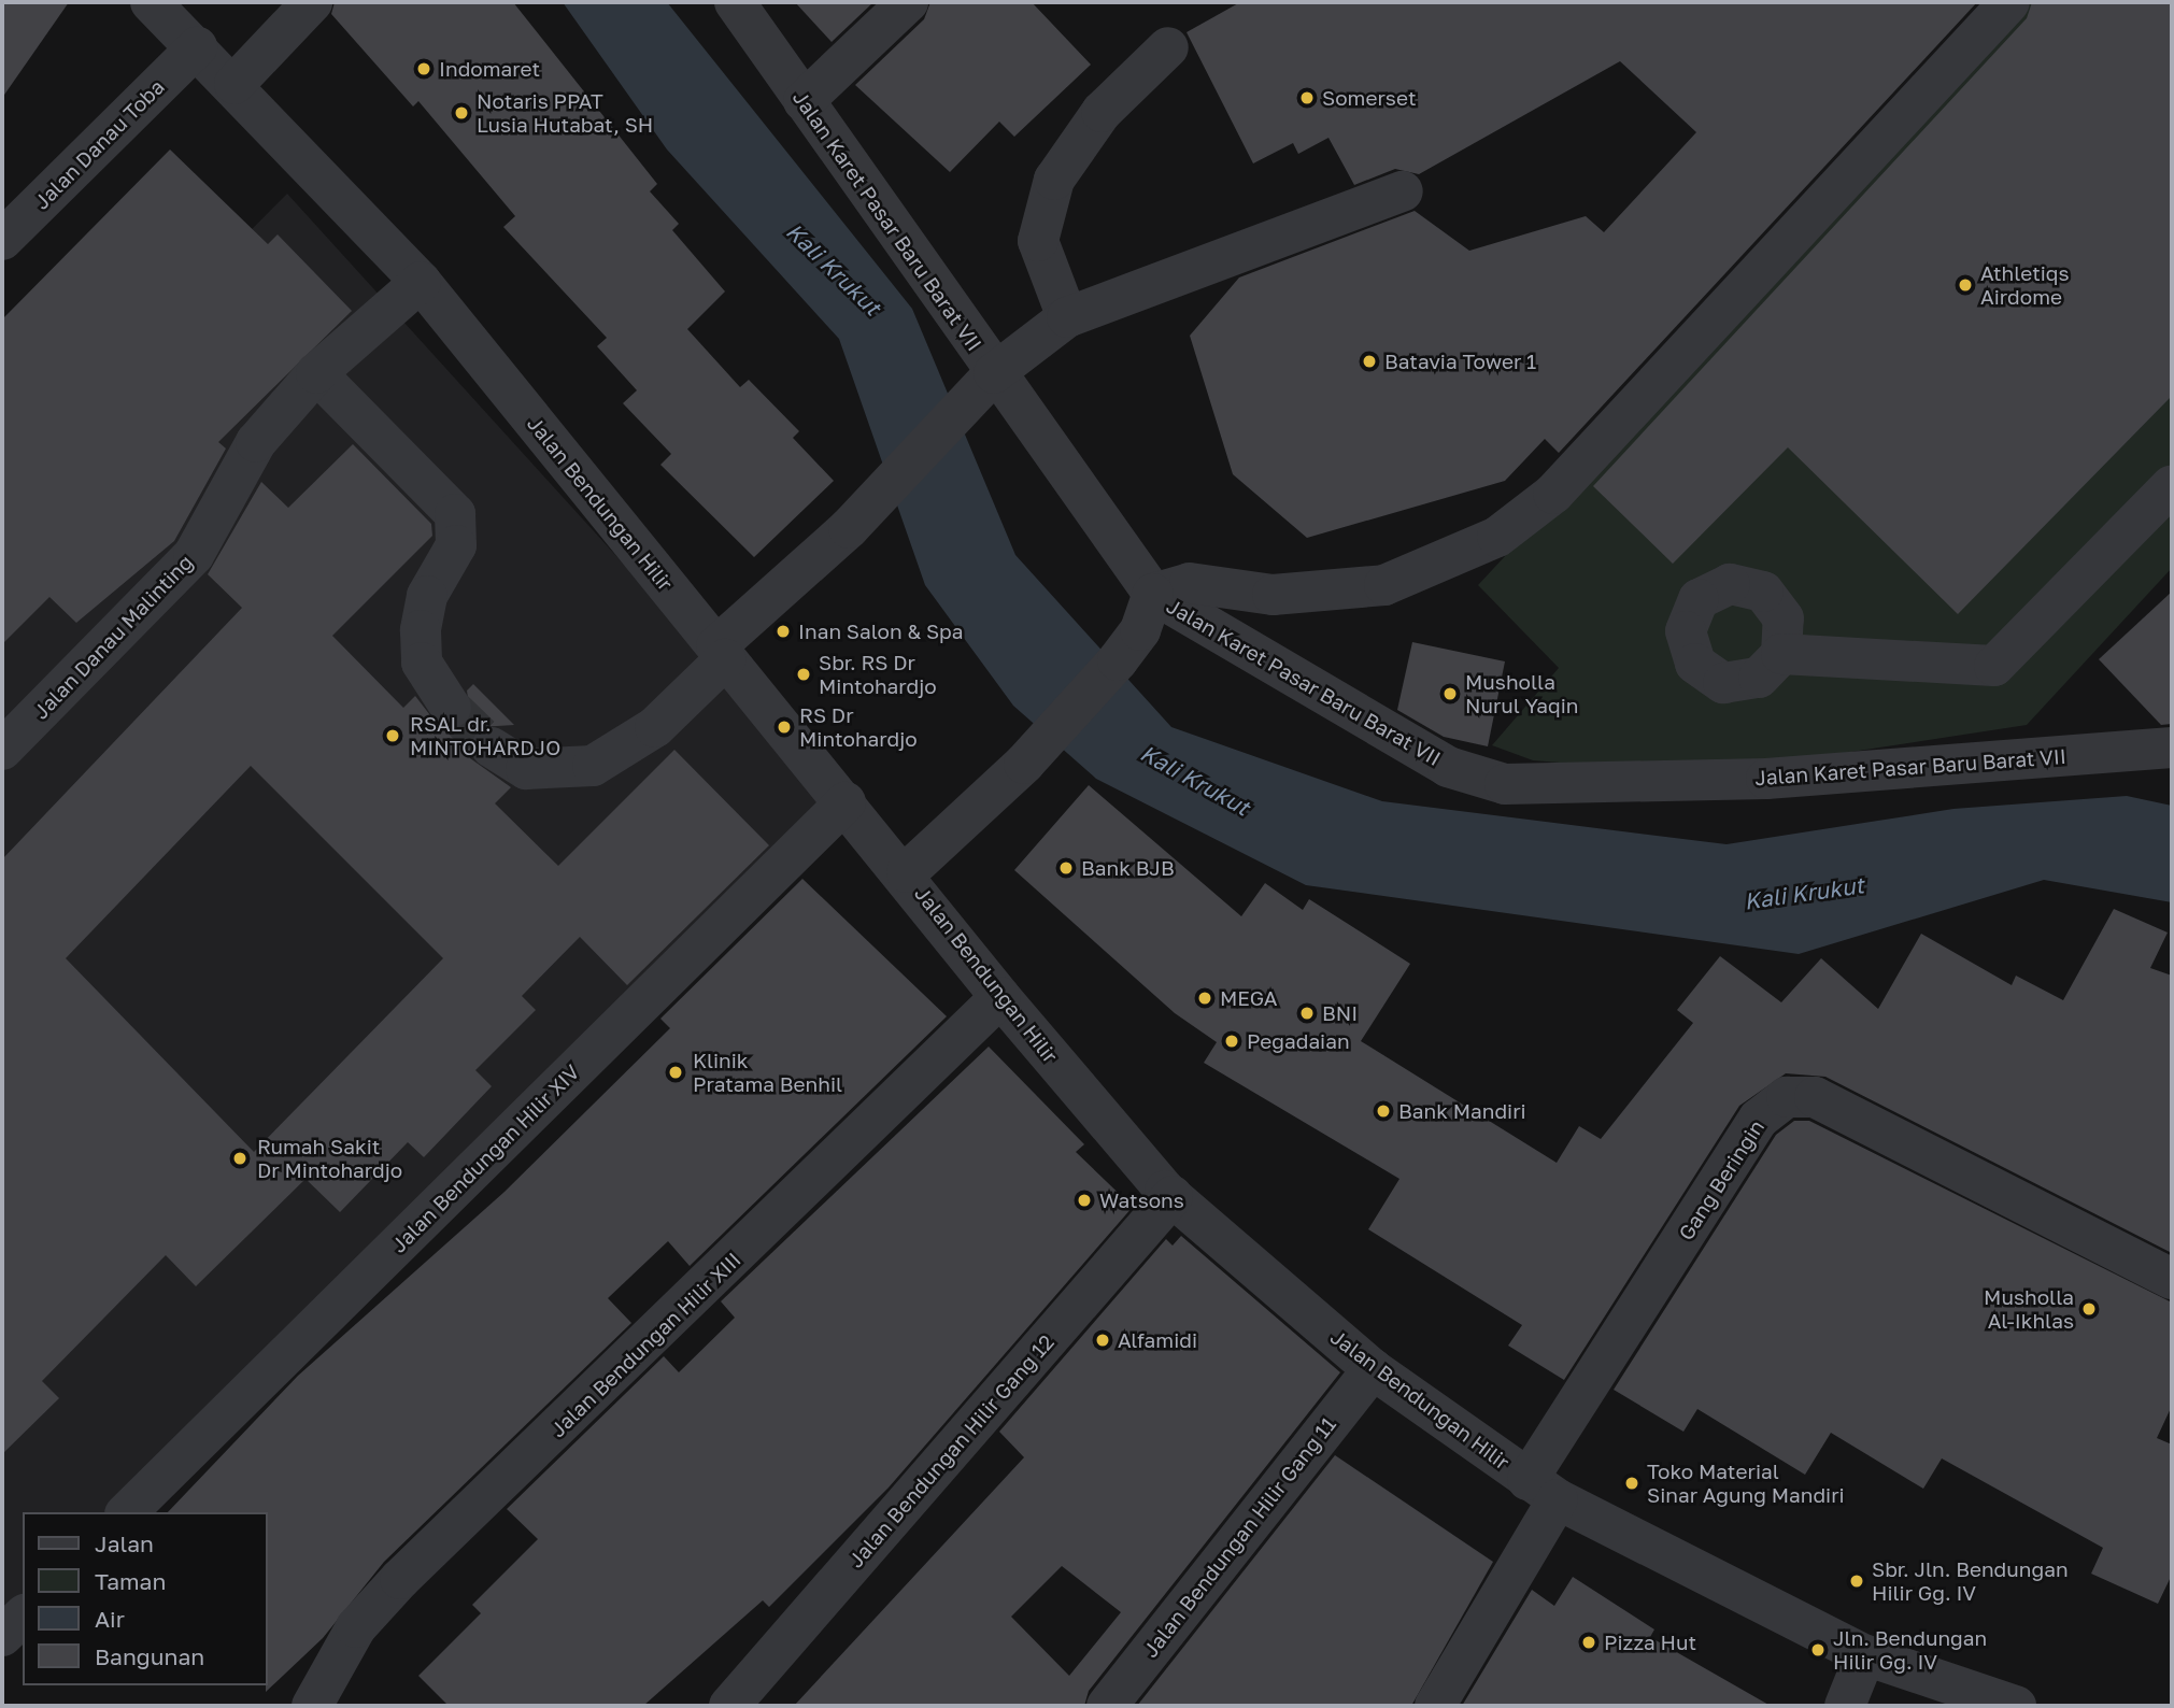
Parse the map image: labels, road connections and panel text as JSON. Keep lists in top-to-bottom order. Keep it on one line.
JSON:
{"streets":{"street":["Jalan Danau Toba","Jalan Karet Pasar Baru Barat VII","Jalan Bendungan Hilir","Jalan Danau Malinting","Jalan Bendungan Hilir XIV","Gang Beringin","Jalan Bendungan Hilir XIII","Jalan Bendungan Hilir Gang 12","Jalan Bendungan Hilir Gang 11"]},"crossings":[["Jalan Danau Toba","Jalan Bendungan Hilir"],["Jalan Bendungan Hilir","Jalan Danau Malinting"],["Jalan Bendungan Hilir","Jalan Bendungan Hilir XIV"],["Jalan Bendungan Hilir","Gang Beringin"],["Jalan Bendungan Hilir","Jalan Bendungan Hilir XIII"],["Jalan Bendungan Hilir","Jalan Bendungan Hilir Gang 12"],["Jalan Bendungan Hilir","Jalan Bendungan Hilir Gang 11"]],"water":["Kali Krukut"],"places":["Indomaret","Somerset","Notaris PPAT Lusia Hutabat, SH","Athletiqs Airdome","Batavia Tower 1","Inan Salon & Spa","Sbr. RS Dr Mintohardjo","Musholla Nurul Yaqin","RS Dr Mintohardjo","RSAL dr. MINTOHARDJO","Bank BJB","MEGA","BNI","Pegadaian","Klinik Pratama Benhil","Bank Mandiri","Rumah Sakit Dr Mintohardjo","Watsons","Musholla Al-Ikhlas","Alfamidi","Toko Material Sinar Agung Mandiri","Sbr. Jln. Bendungan Hilir Gg. IV","Pizza Hut","Jln. Bendungan Hilir Gg. IV"],"legend":["Jalan","Taman","Air","Bangunan"]}
